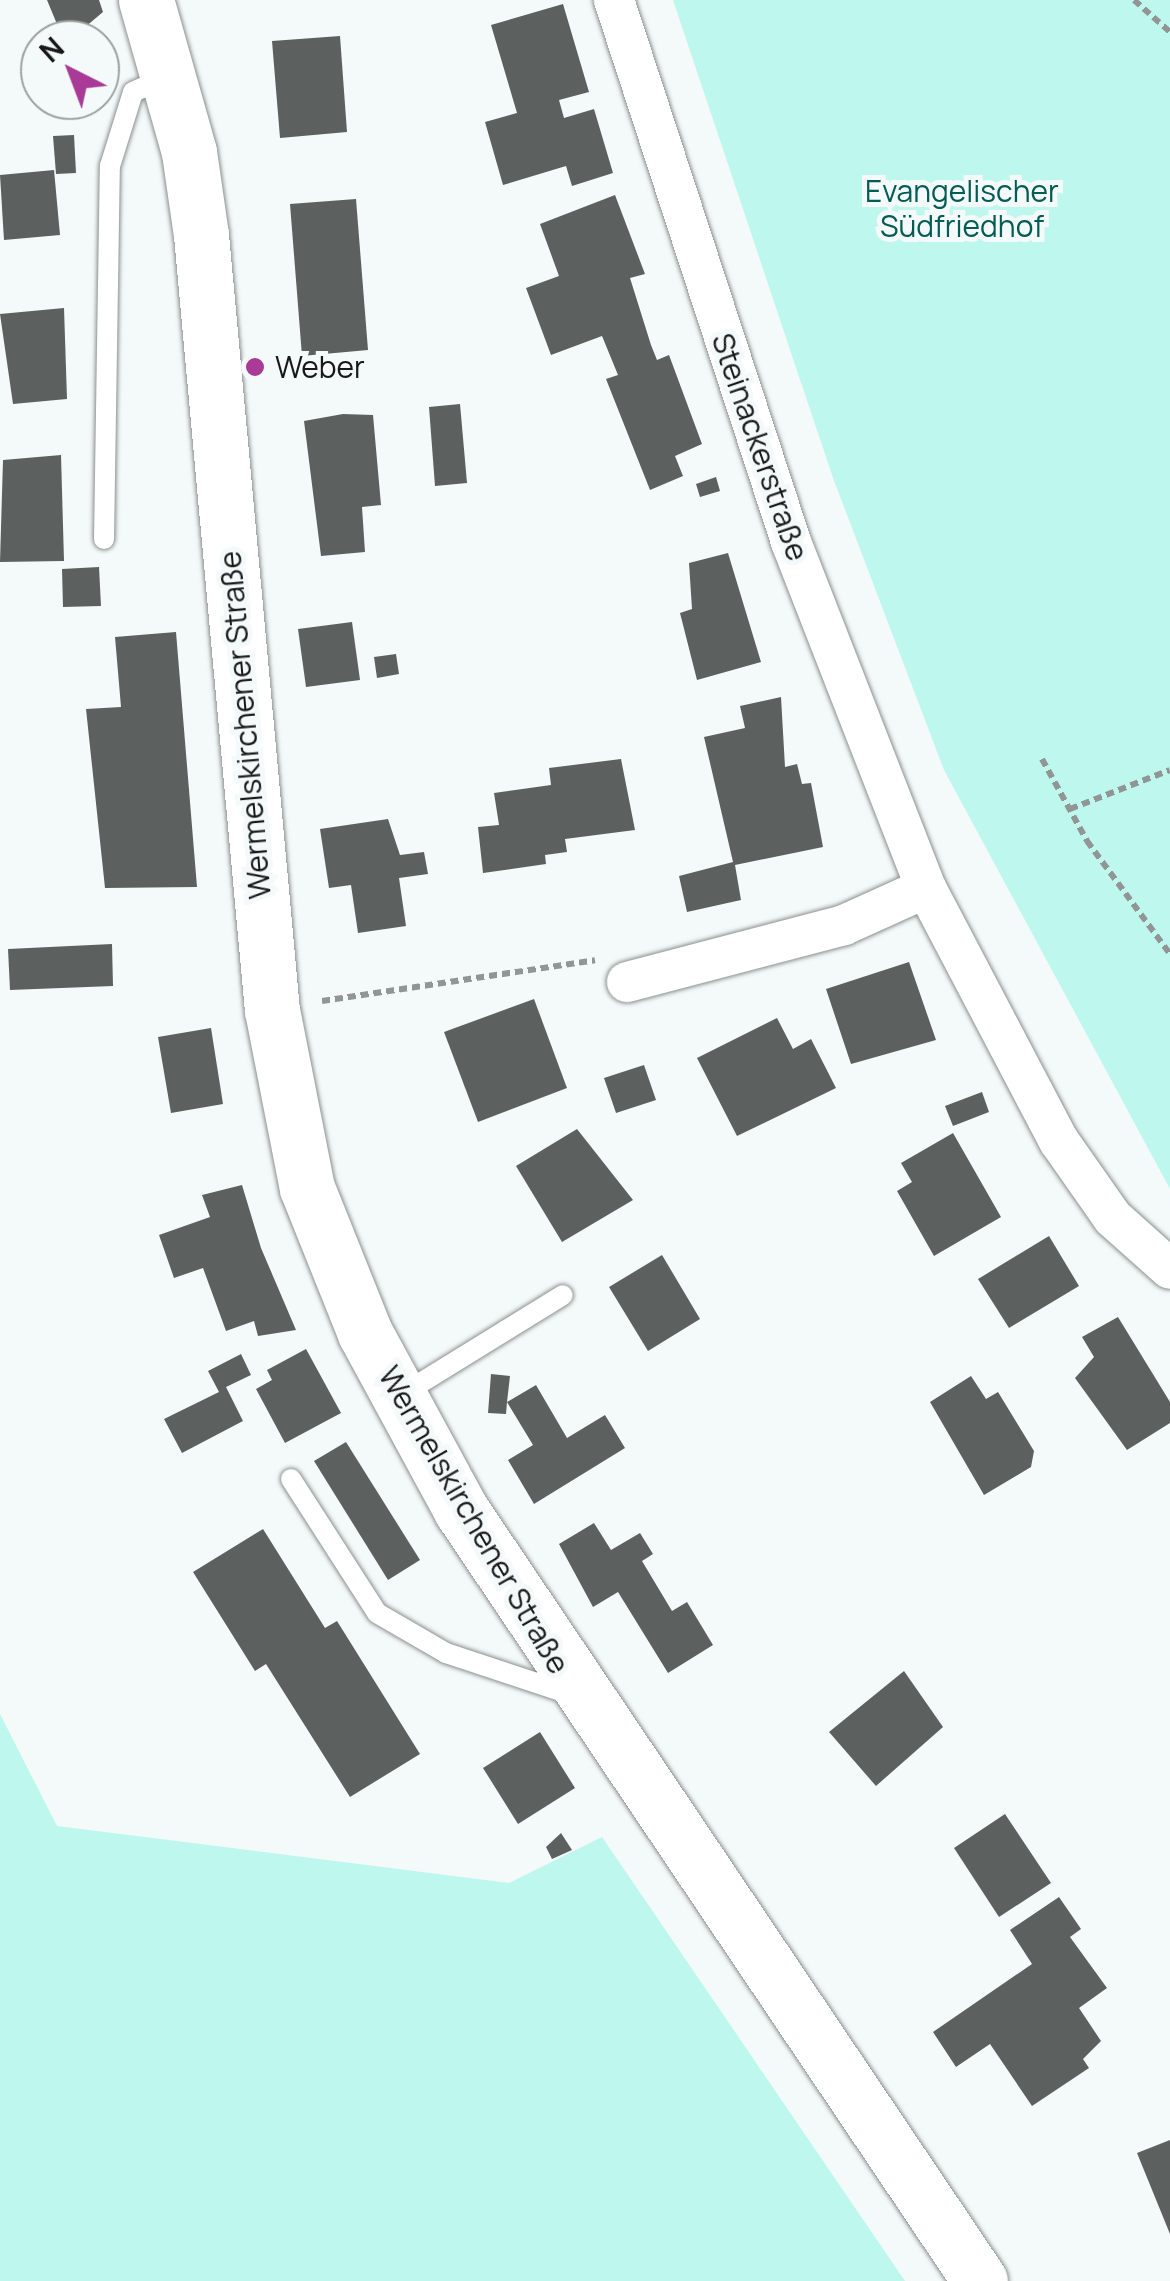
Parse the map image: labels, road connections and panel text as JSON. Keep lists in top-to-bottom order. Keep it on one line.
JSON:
{"streets":{"main road":["Wermelskirchener Straße"],"street":["Steinackerstraße"]},"parks":["Evangelischer Südfriedhof"],"places":["Weber"],"north":"top left"}
